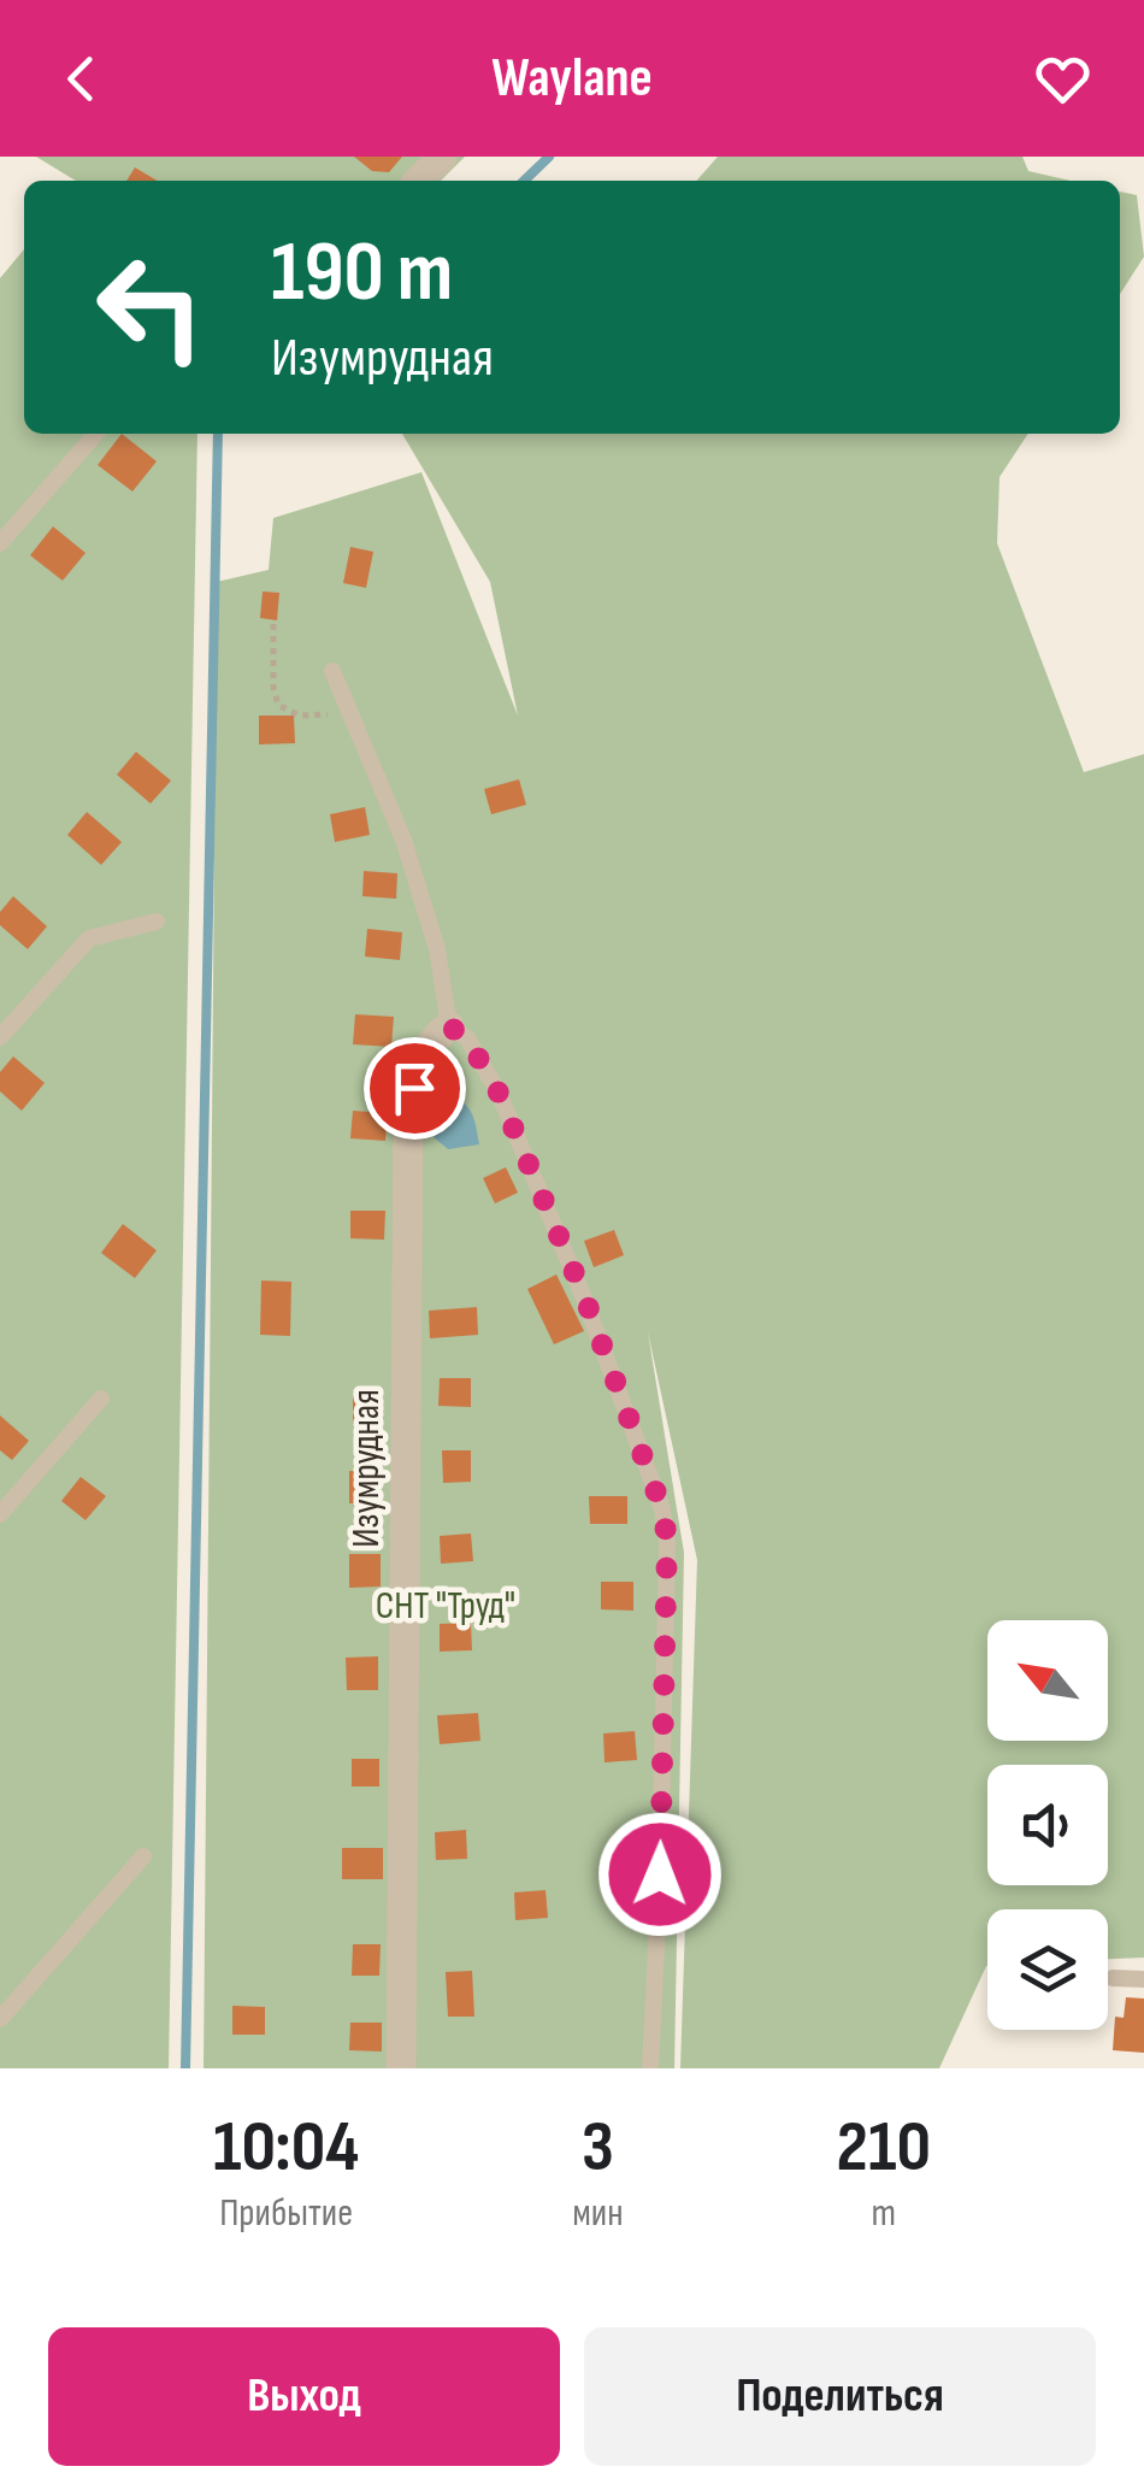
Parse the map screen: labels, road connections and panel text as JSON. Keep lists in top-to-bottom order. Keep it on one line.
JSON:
{"streets":{"street":["Изумрудная"]},"parks":["СНТ \"Труд\""],"north":"top left","page":{"header":"Waylane","turn":["190 m","Изумрудная"],"eta":["10:04","Прибытие","3","мин","210","m"],"buttons":["Выход","Поделиться"]}}
